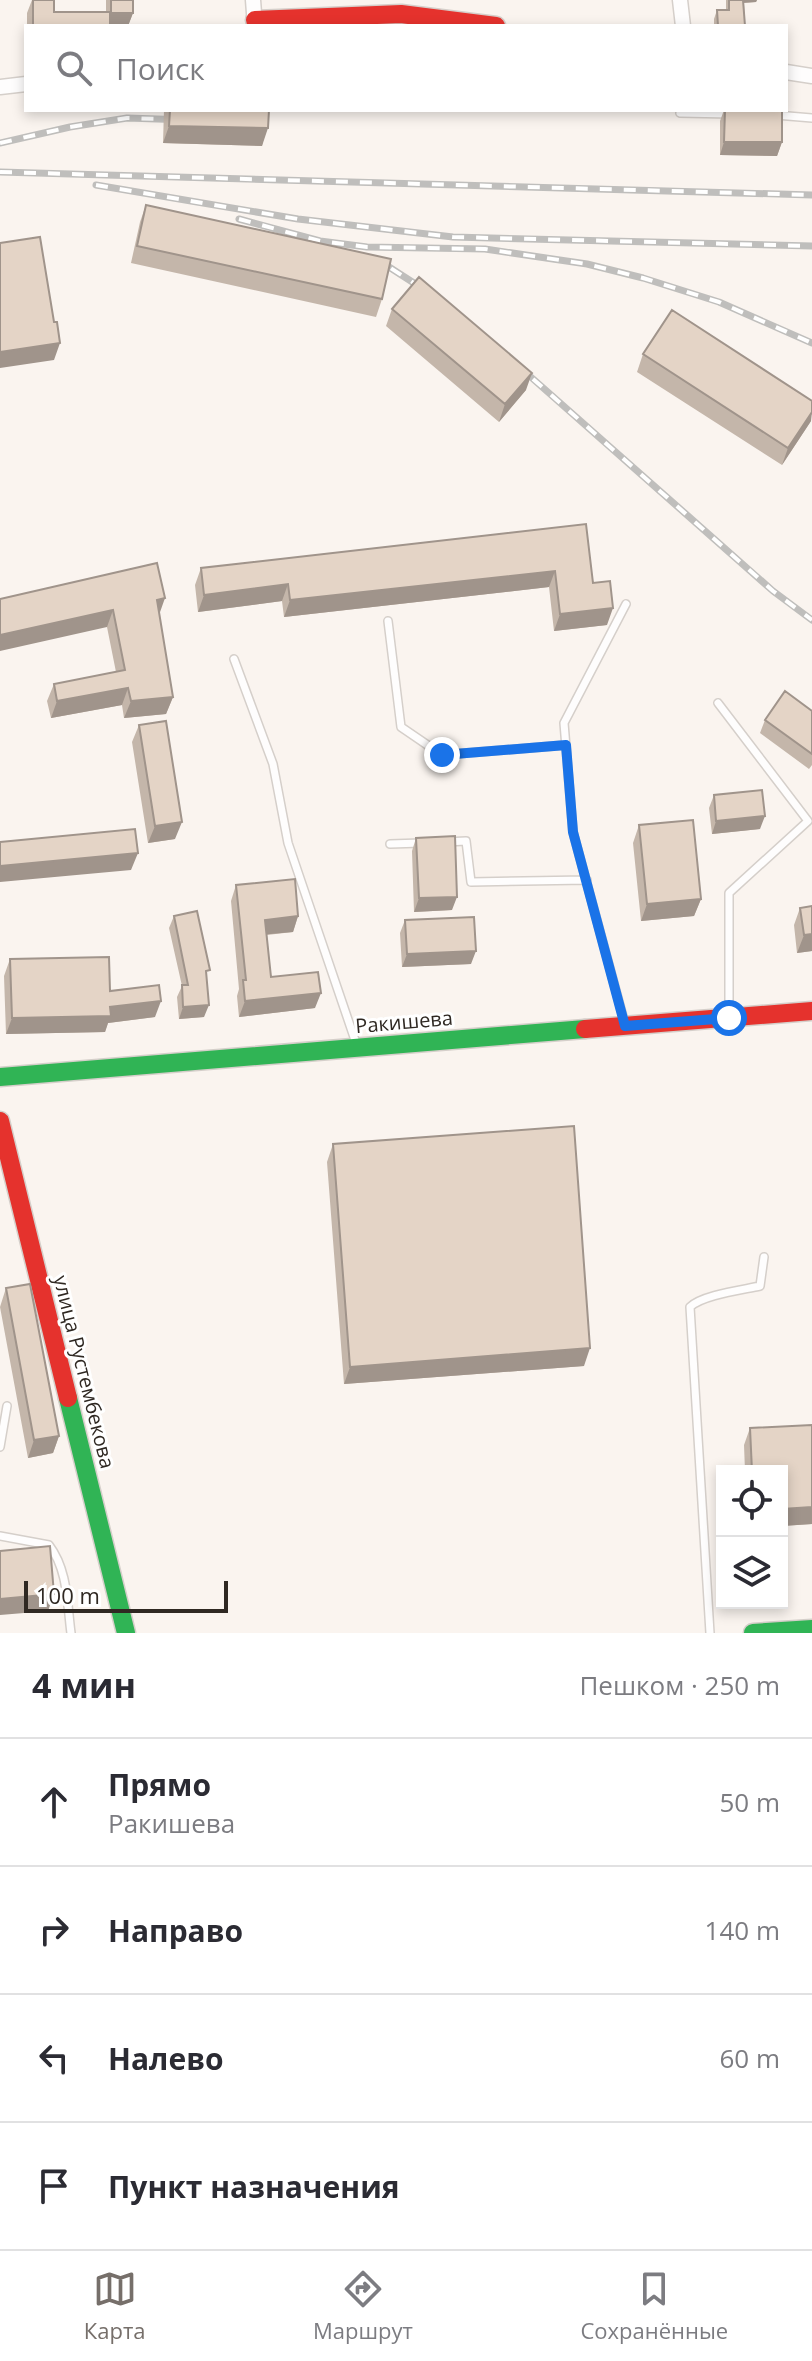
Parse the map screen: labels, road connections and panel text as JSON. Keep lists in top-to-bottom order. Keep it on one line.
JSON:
{"streets":{"street":["Ракишева","улица Рустембекова"]},"scale_bar":"100 m","page":{"search":"Поиск","scale":"100 m","heading":["4 мин","Пешком · 250 m"],"list":[["Прямо","Ракишева","50 m"],["Направо","140 m"],["Налево","60 m"],"Пункт назначения"],"nav":["Карта","Маршрут","Сохранённые"]}}
